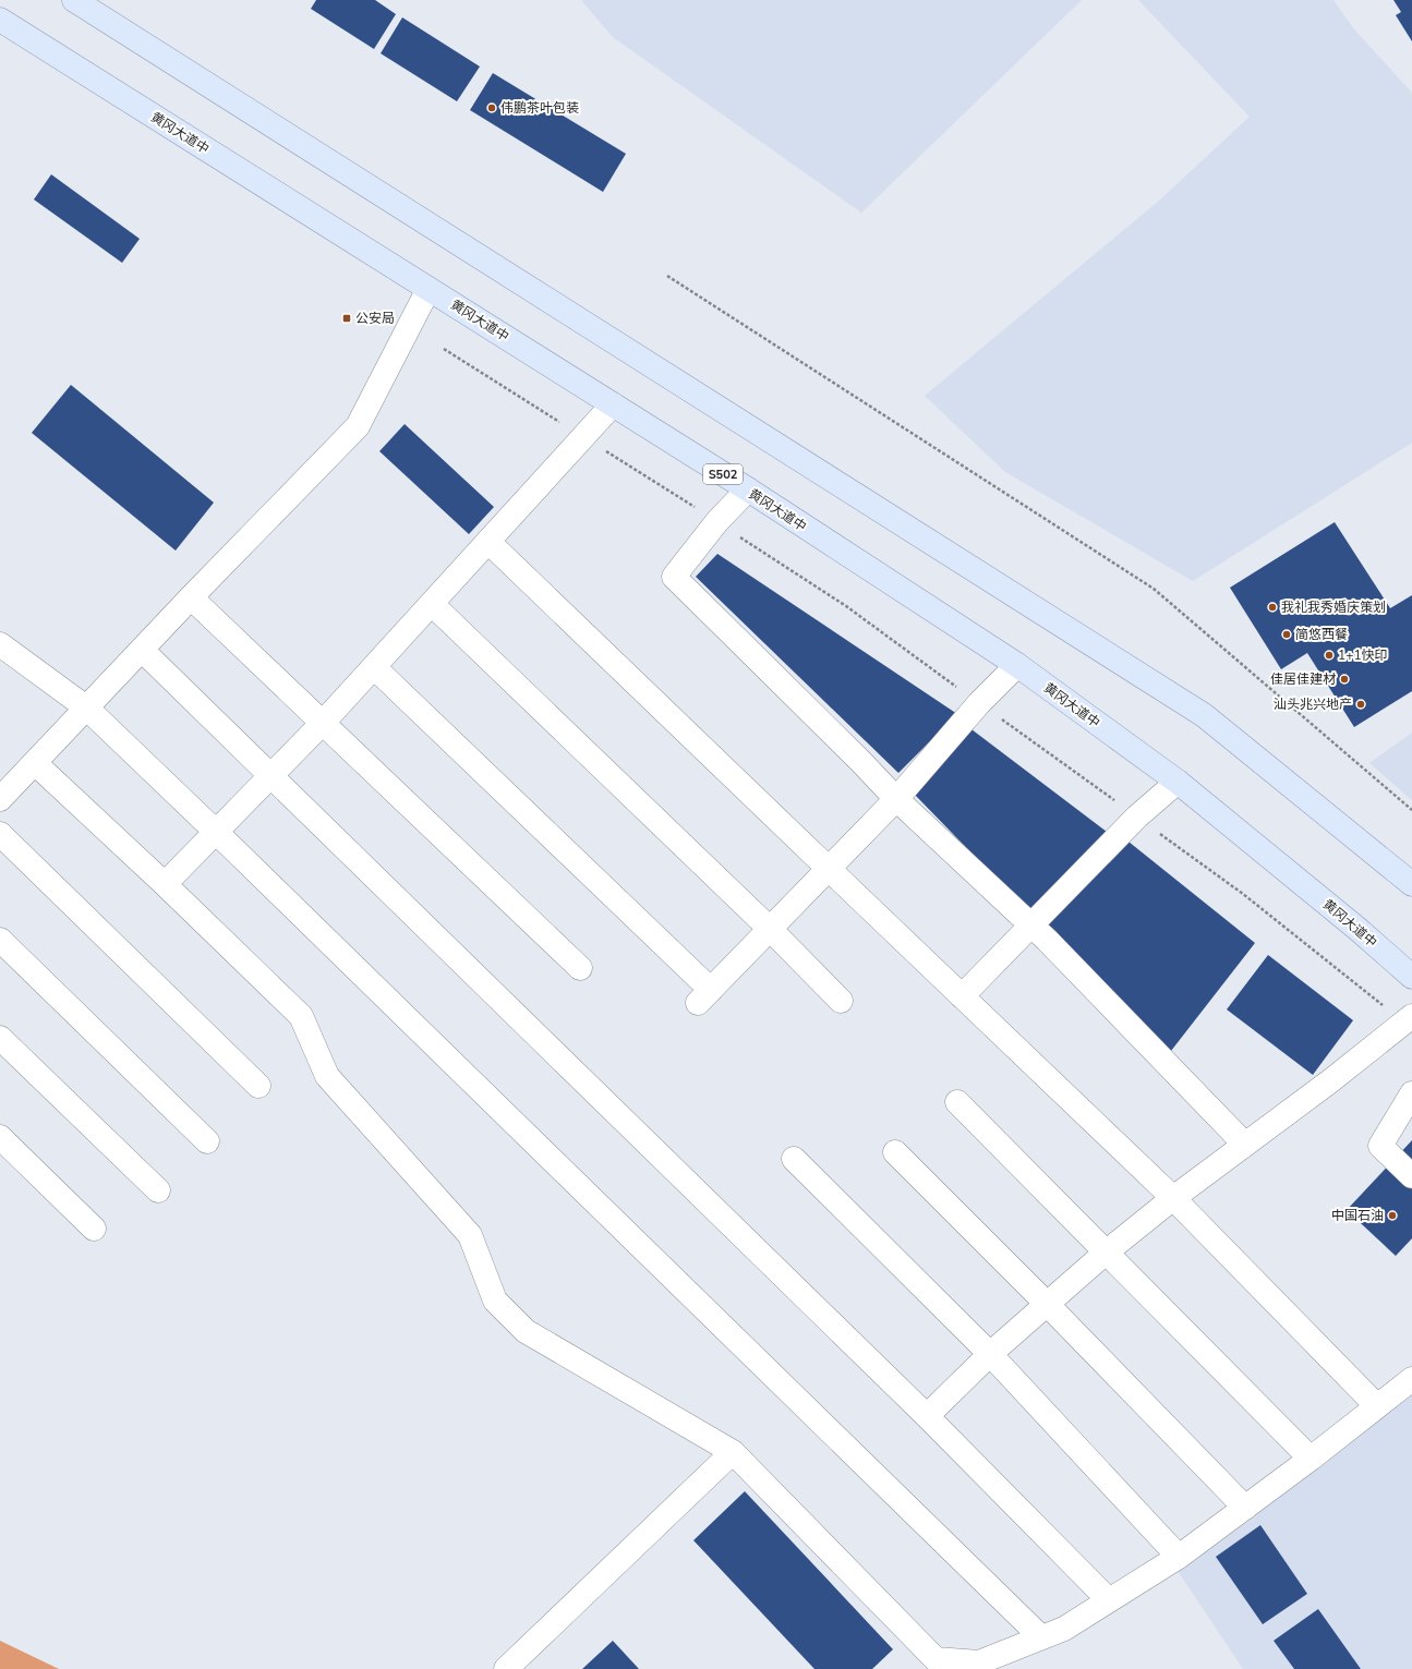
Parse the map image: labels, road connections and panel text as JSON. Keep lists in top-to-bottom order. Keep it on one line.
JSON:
{"streets":{"main road":["黄冈大道中","S502"]},"places":{"other":["伟鹏茶叶包装","我礼我秀婚庆策划","简悠西餐","1+1快印","佳居佳建材","汕头兆兴地产","中国石油"],"transit":["公安局"]}}
